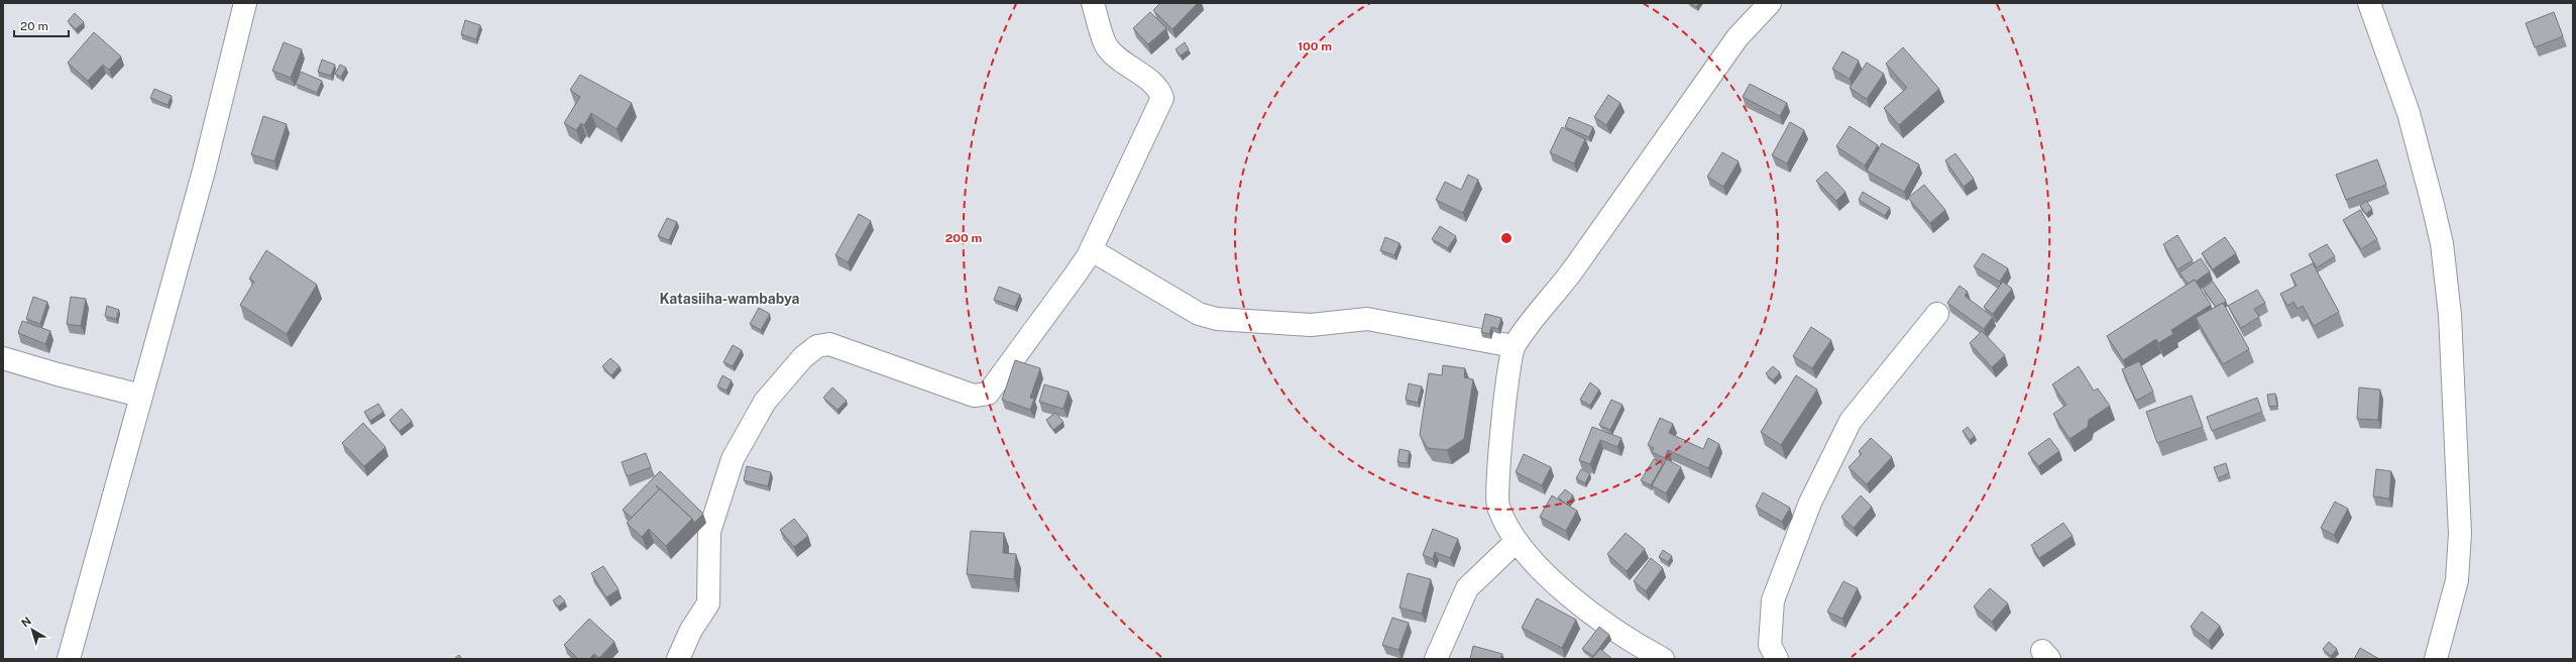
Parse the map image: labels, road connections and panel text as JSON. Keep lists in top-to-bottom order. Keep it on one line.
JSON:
{"districts":["Katasiiha-wambabya"],"scale_bar":"20 m","north":"top left","rings":["100 m","200 m"]}
